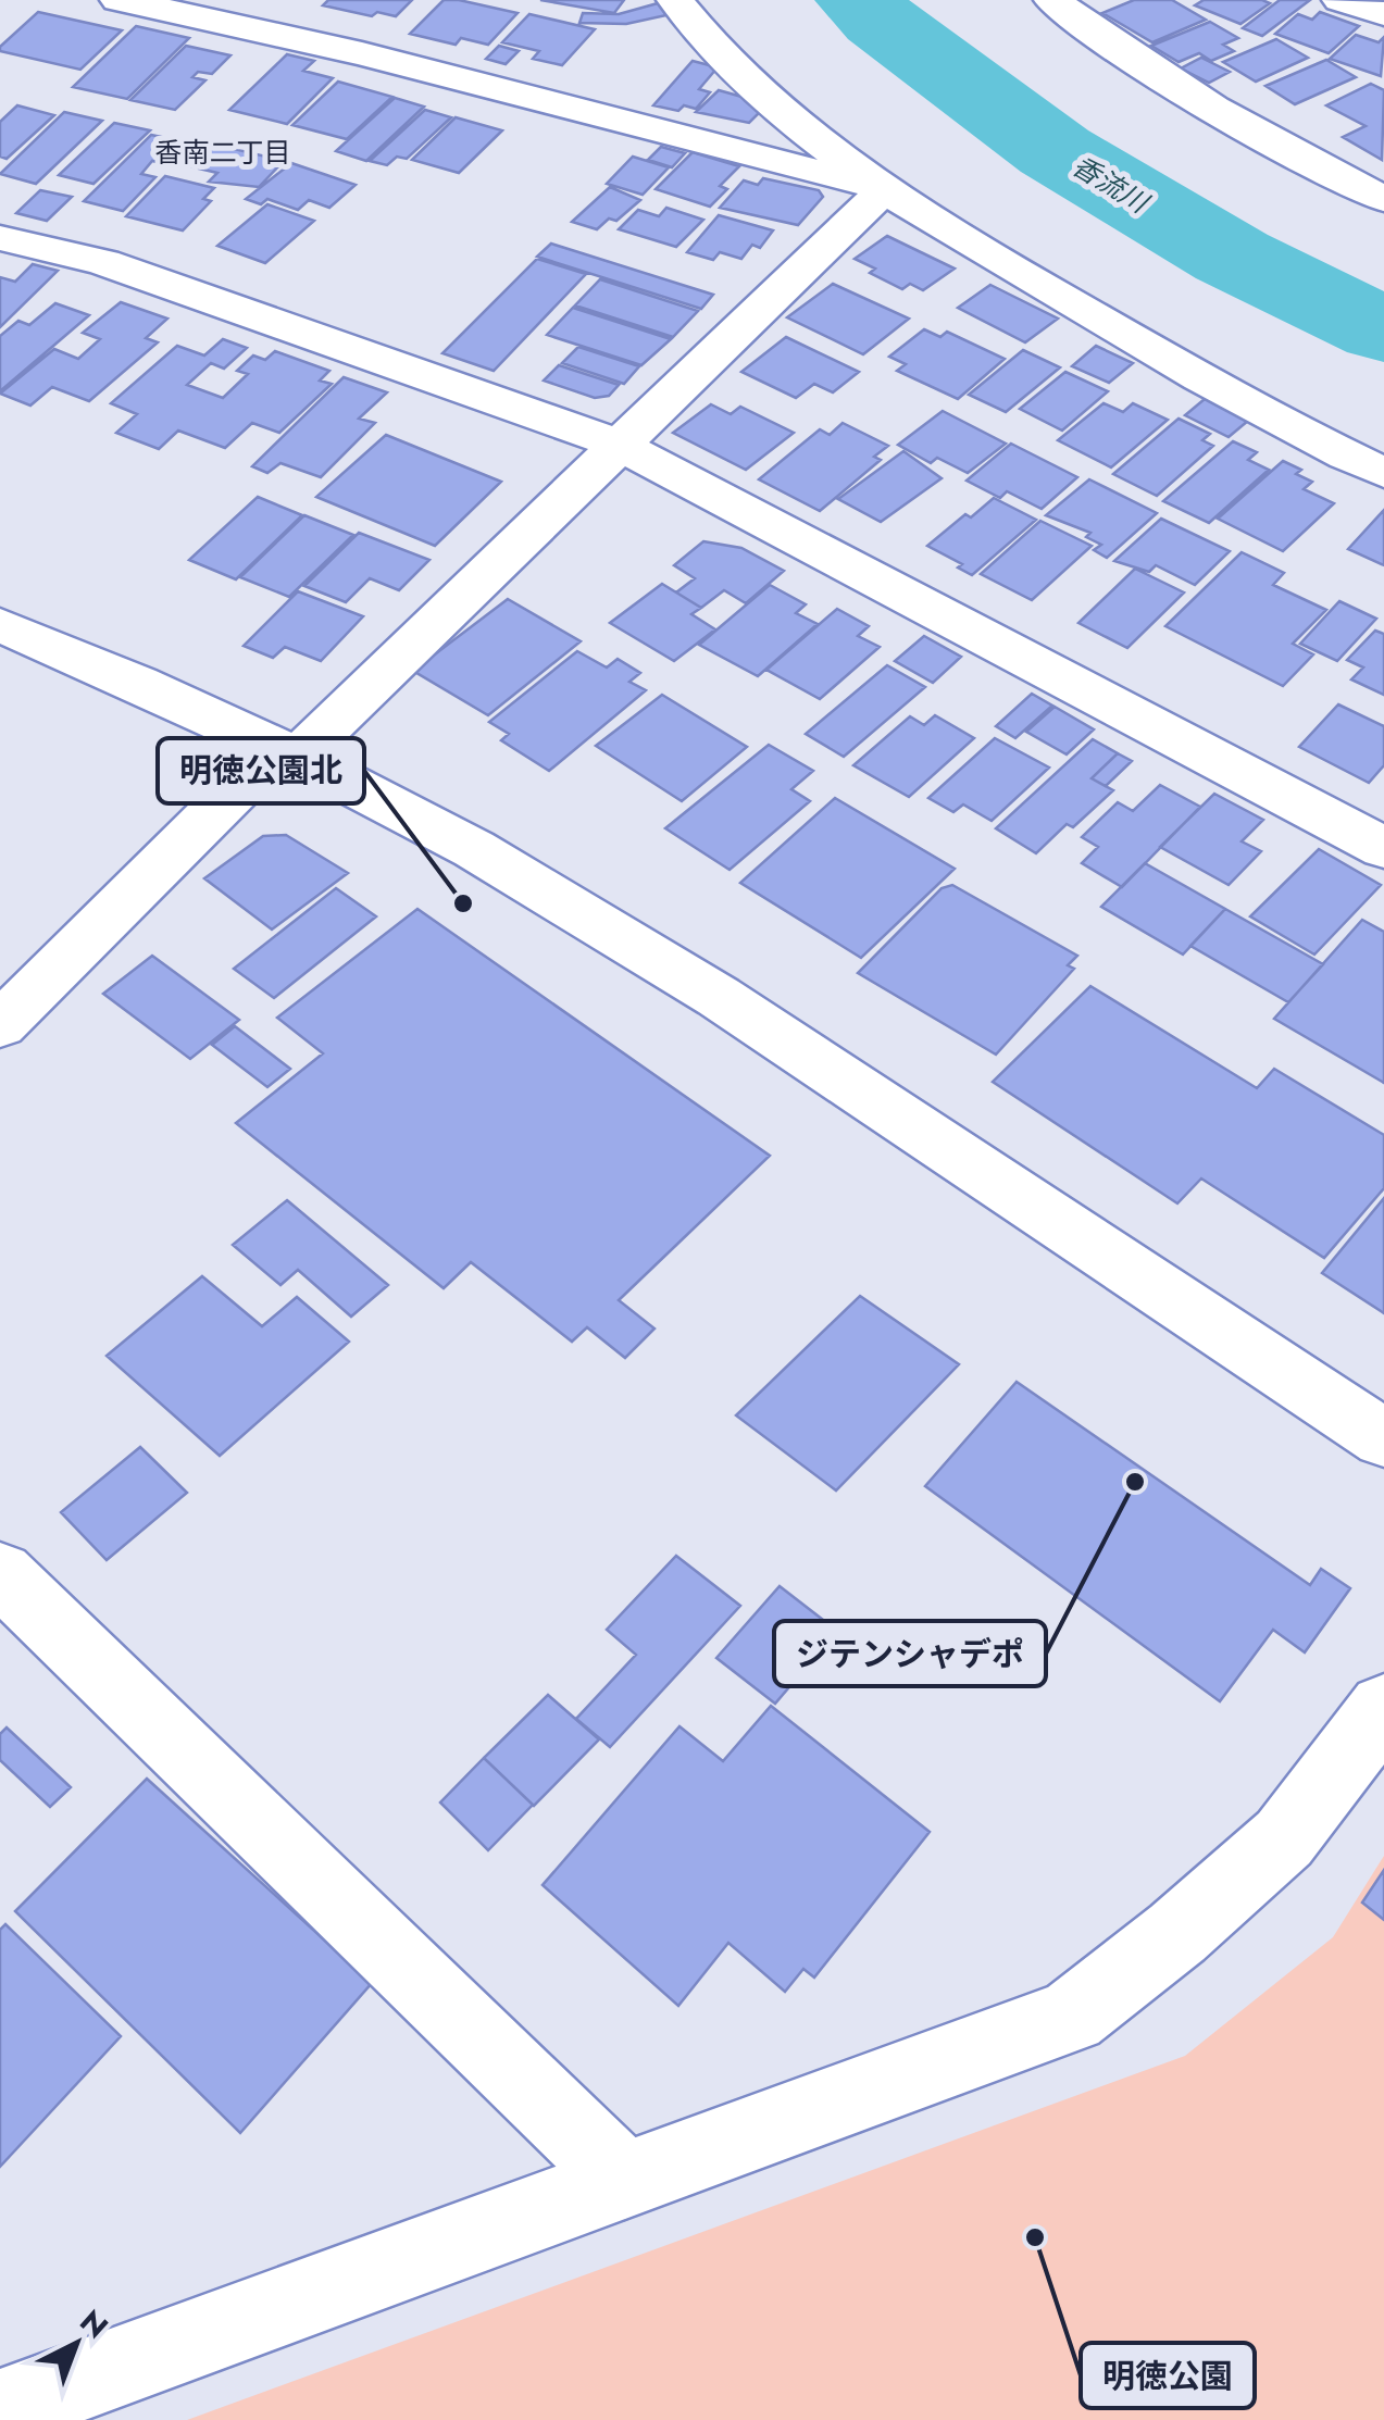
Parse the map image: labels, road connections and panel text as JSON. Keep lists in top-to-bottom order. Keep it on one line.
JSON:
{"districts":["香南二丁目"],"water":["香流川"],"places":["明徳公園北","ジテンシャデポ","明徳公園"],"north":"top right"}
